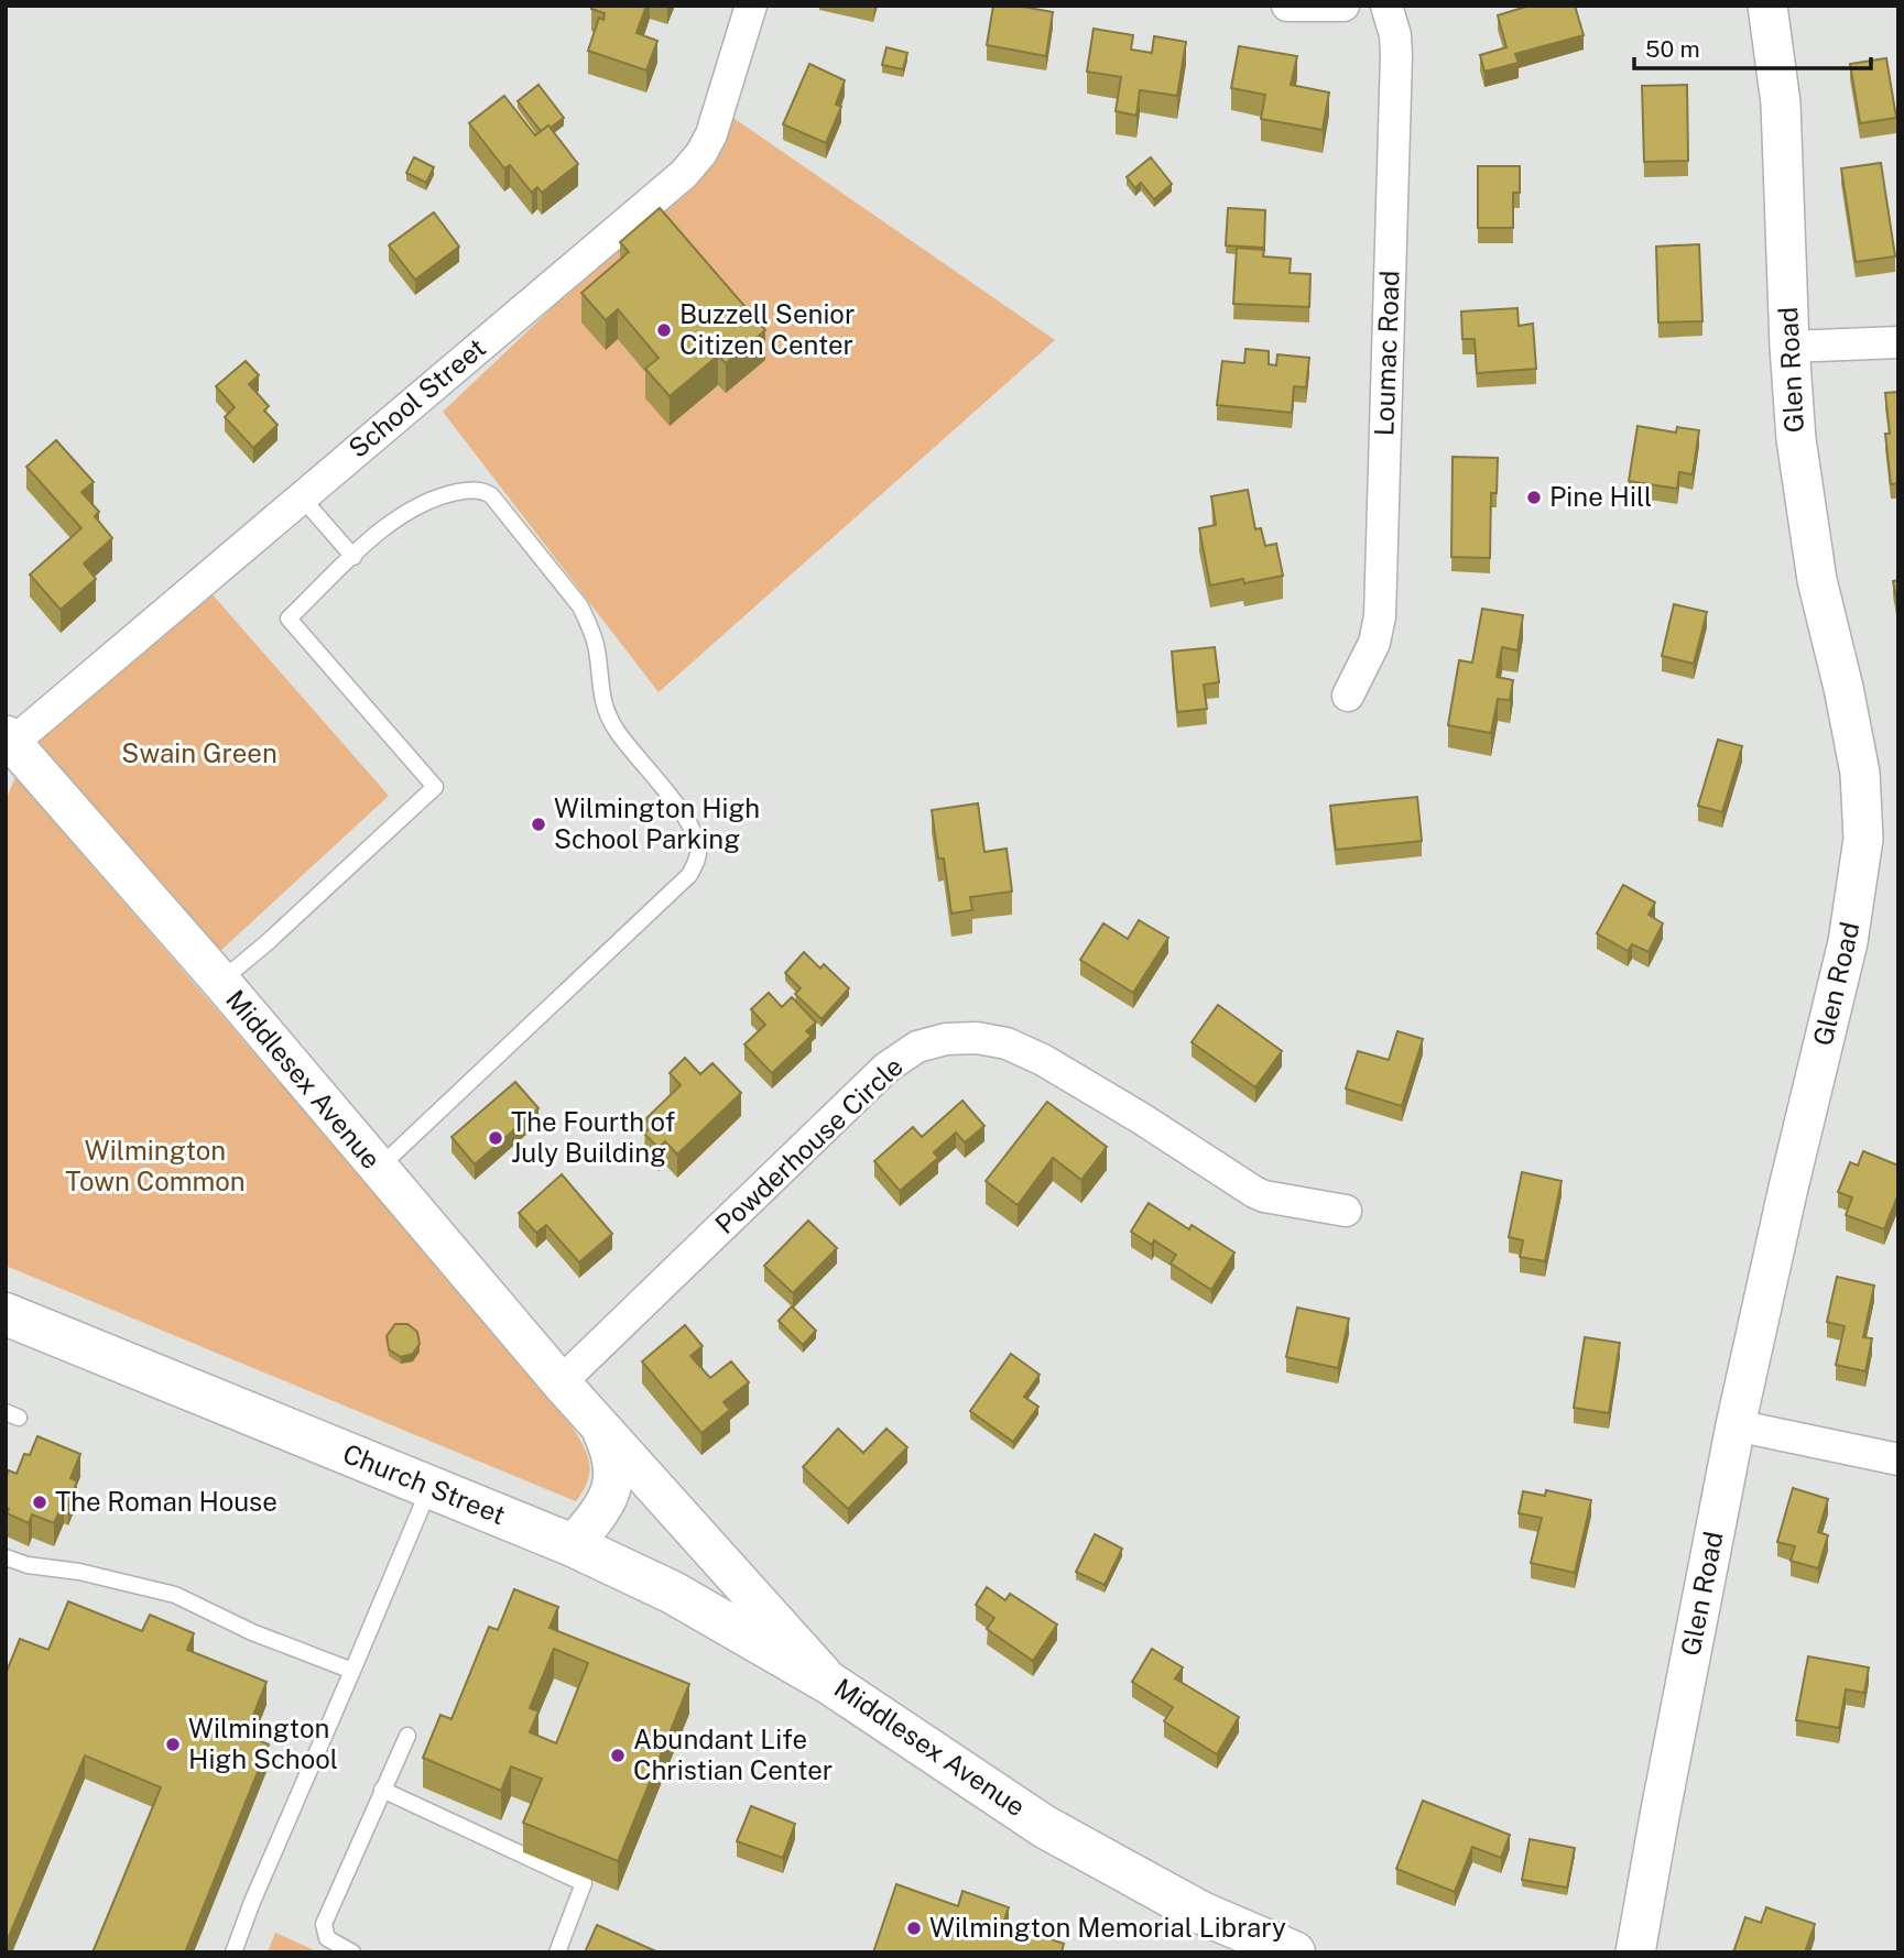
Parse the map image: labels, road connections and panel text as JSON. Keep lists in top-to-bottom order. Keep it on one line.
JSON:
{"streets":{"main road":["Middlesex Avenue","Church Street"],"street":["Loumac Road","Glen Road","School Street","Powderhouse Circle"]},"crossings":[["School Street","Middlesex Avenue"],["Middlesex Avenue","Powderhouse Circle"],["Middlesex Avenue","Church Street"]],"parks":["Swain Green","Wilmington Town Common"],"places":["Buzzell Senior Citizen Center","Pine Hill","Wilmington High School Parking","The Fourth of July Building","The Roman House","Wilmington High School","Abundant Life Christian Center","Wilmington Memorial Library"],"scale_bar":"50 m"}
